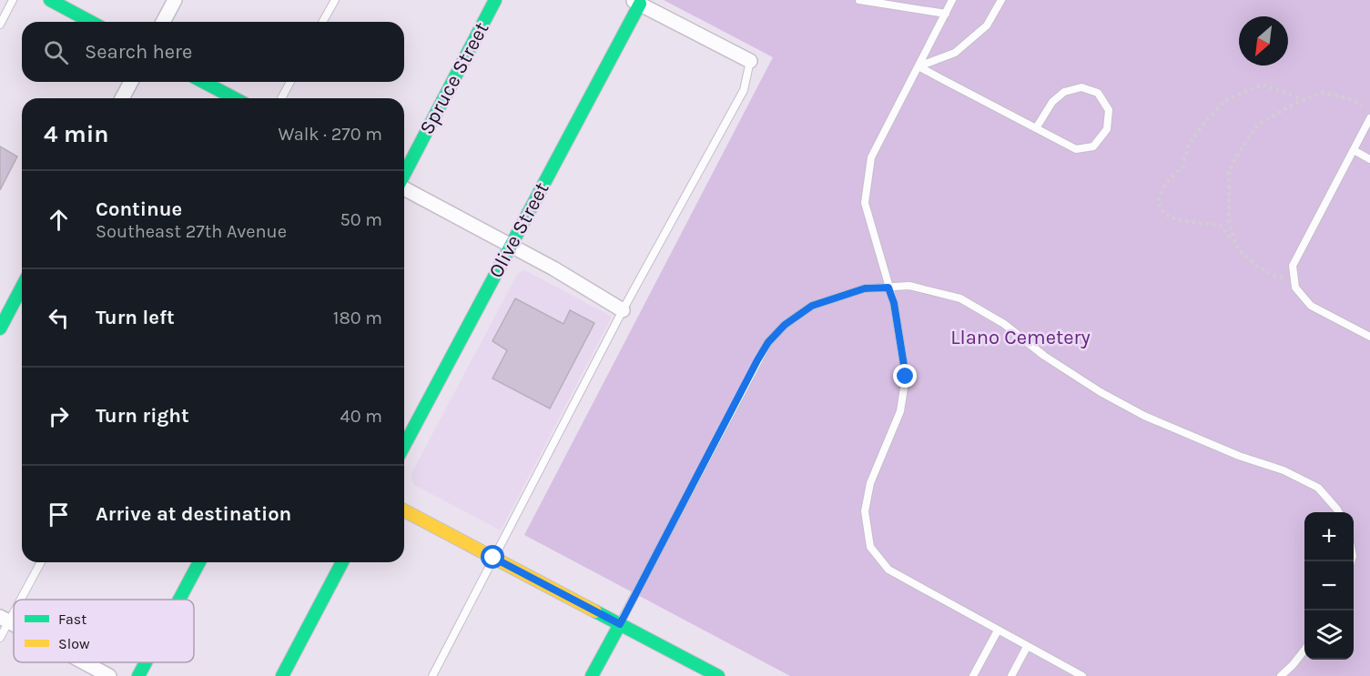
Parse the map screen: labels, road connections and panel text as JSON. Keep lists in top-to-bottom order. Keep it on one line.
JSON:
{"streets":{"street":["Spruce Street","Olive Street"]},"parks":["Llano Cemetery"],"legend":["Fast","Slow"],"north":"bottom left","page":{"search":"Search here","heading":["4 min","Walk · 270 m"],"list":[["Continue","Southeast 27th Avenue","50 m"],["Turn left","180 m"],["Turn right","40 m"],"Arrive at destination"],"map_buttons":["+","−"]}}
